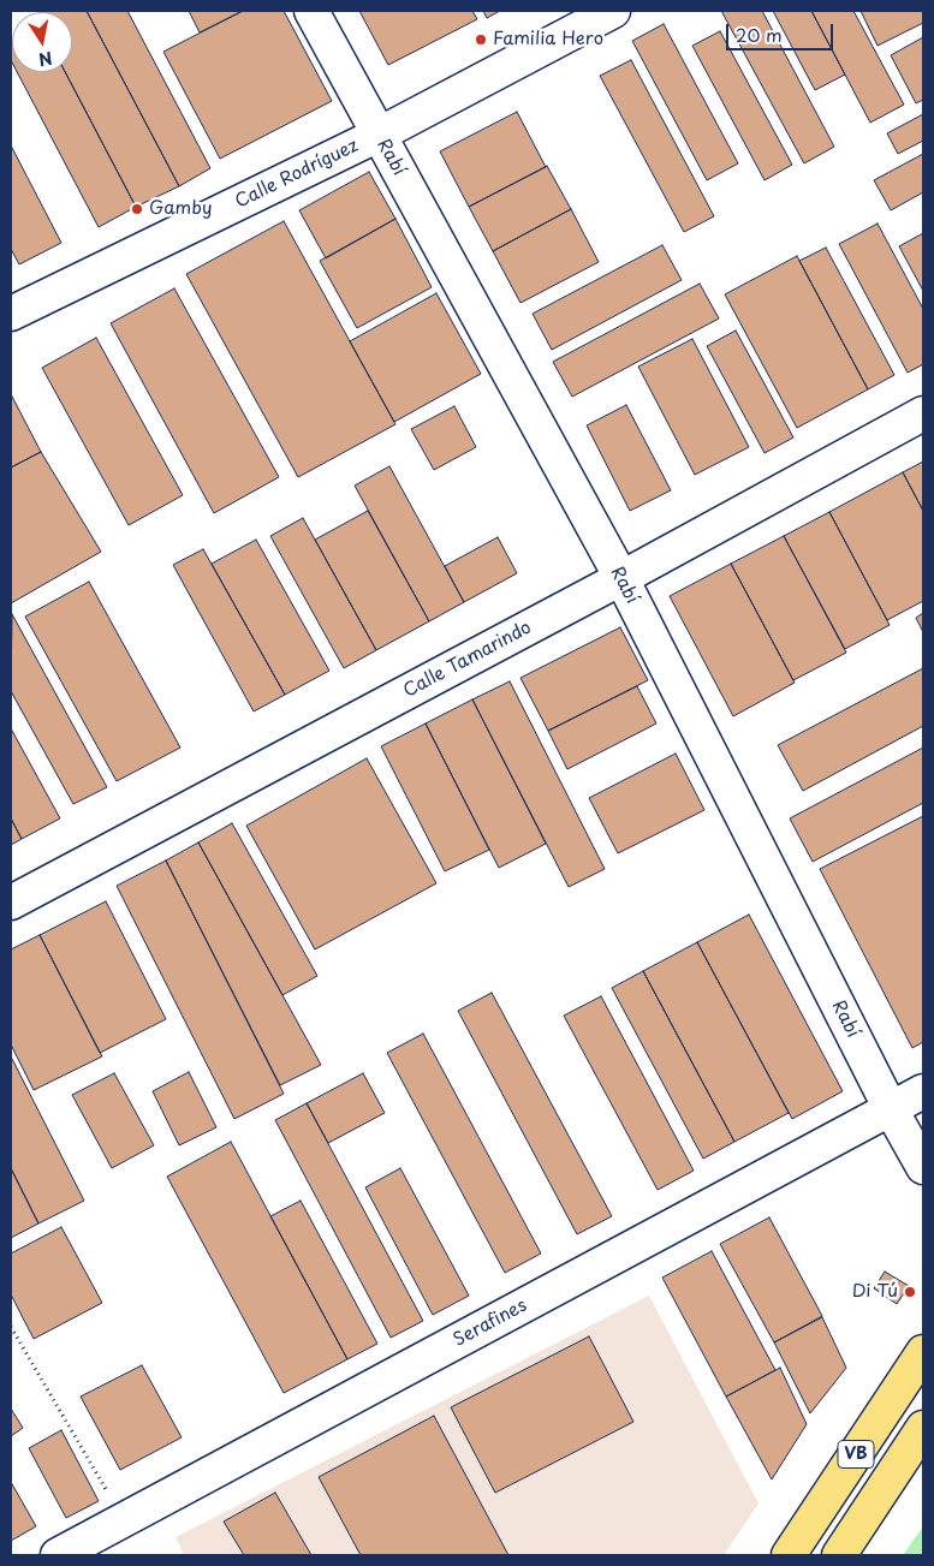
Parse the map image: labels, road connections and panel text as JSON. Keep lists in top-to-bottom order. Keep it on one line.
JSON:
{"streets":{"main road":["VB"],"street":["Rabí","Calle Rodríguez","Calle Tamarindo","Serafines"]},"crossings":[["Rabí","Calle Rodríguez"],["Rabí","Calle Tamarindo"],["Rabí","Serafines"]],"places":["Familia Hero","Gamby","Di Tú"],"scale_bar":"20 m","north":"bottom"}
